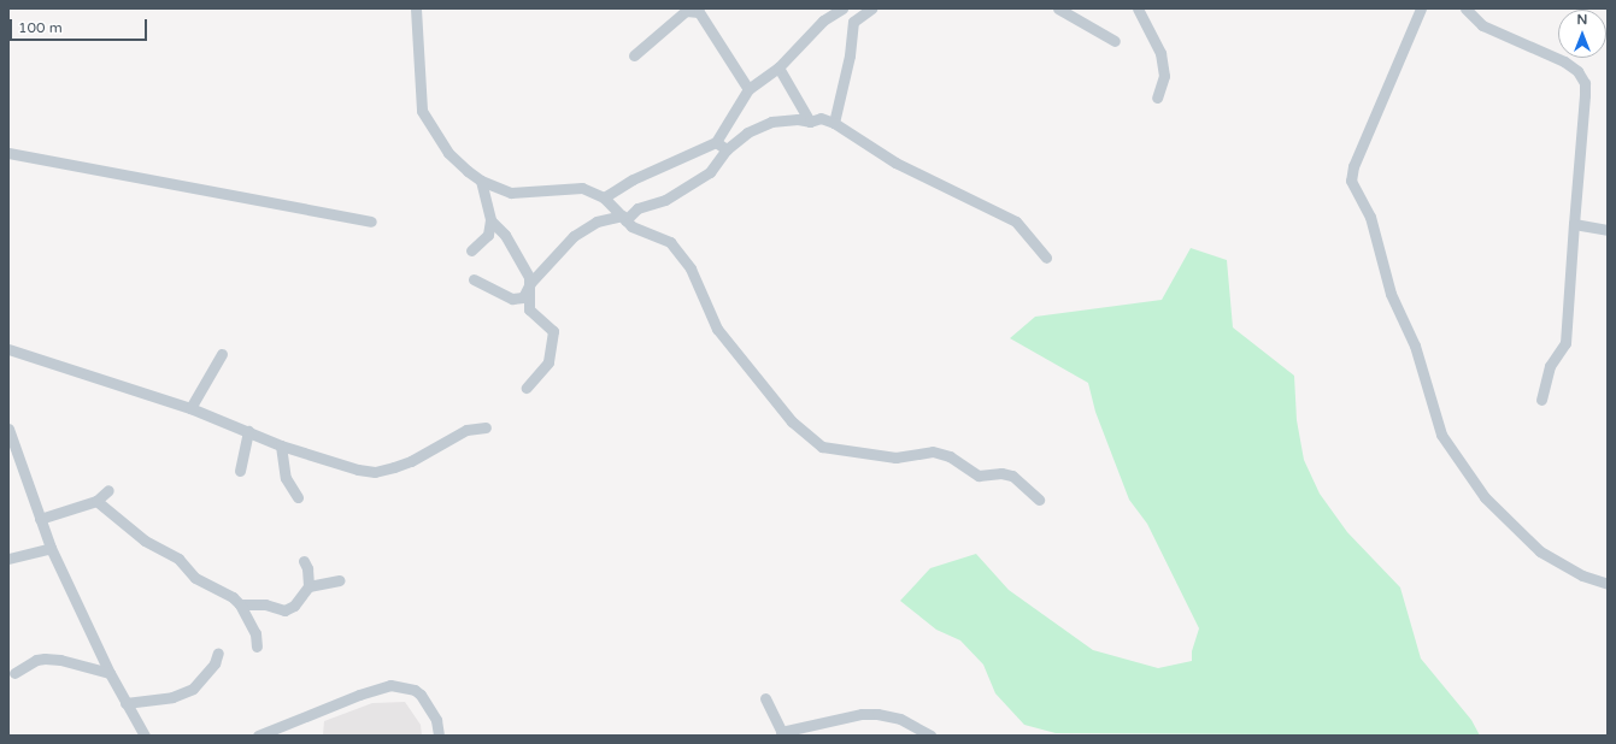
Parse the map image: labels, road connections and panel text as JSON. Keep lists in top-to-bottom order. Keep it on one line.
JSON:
{"scale_bar":"100 m","north":"top"}
